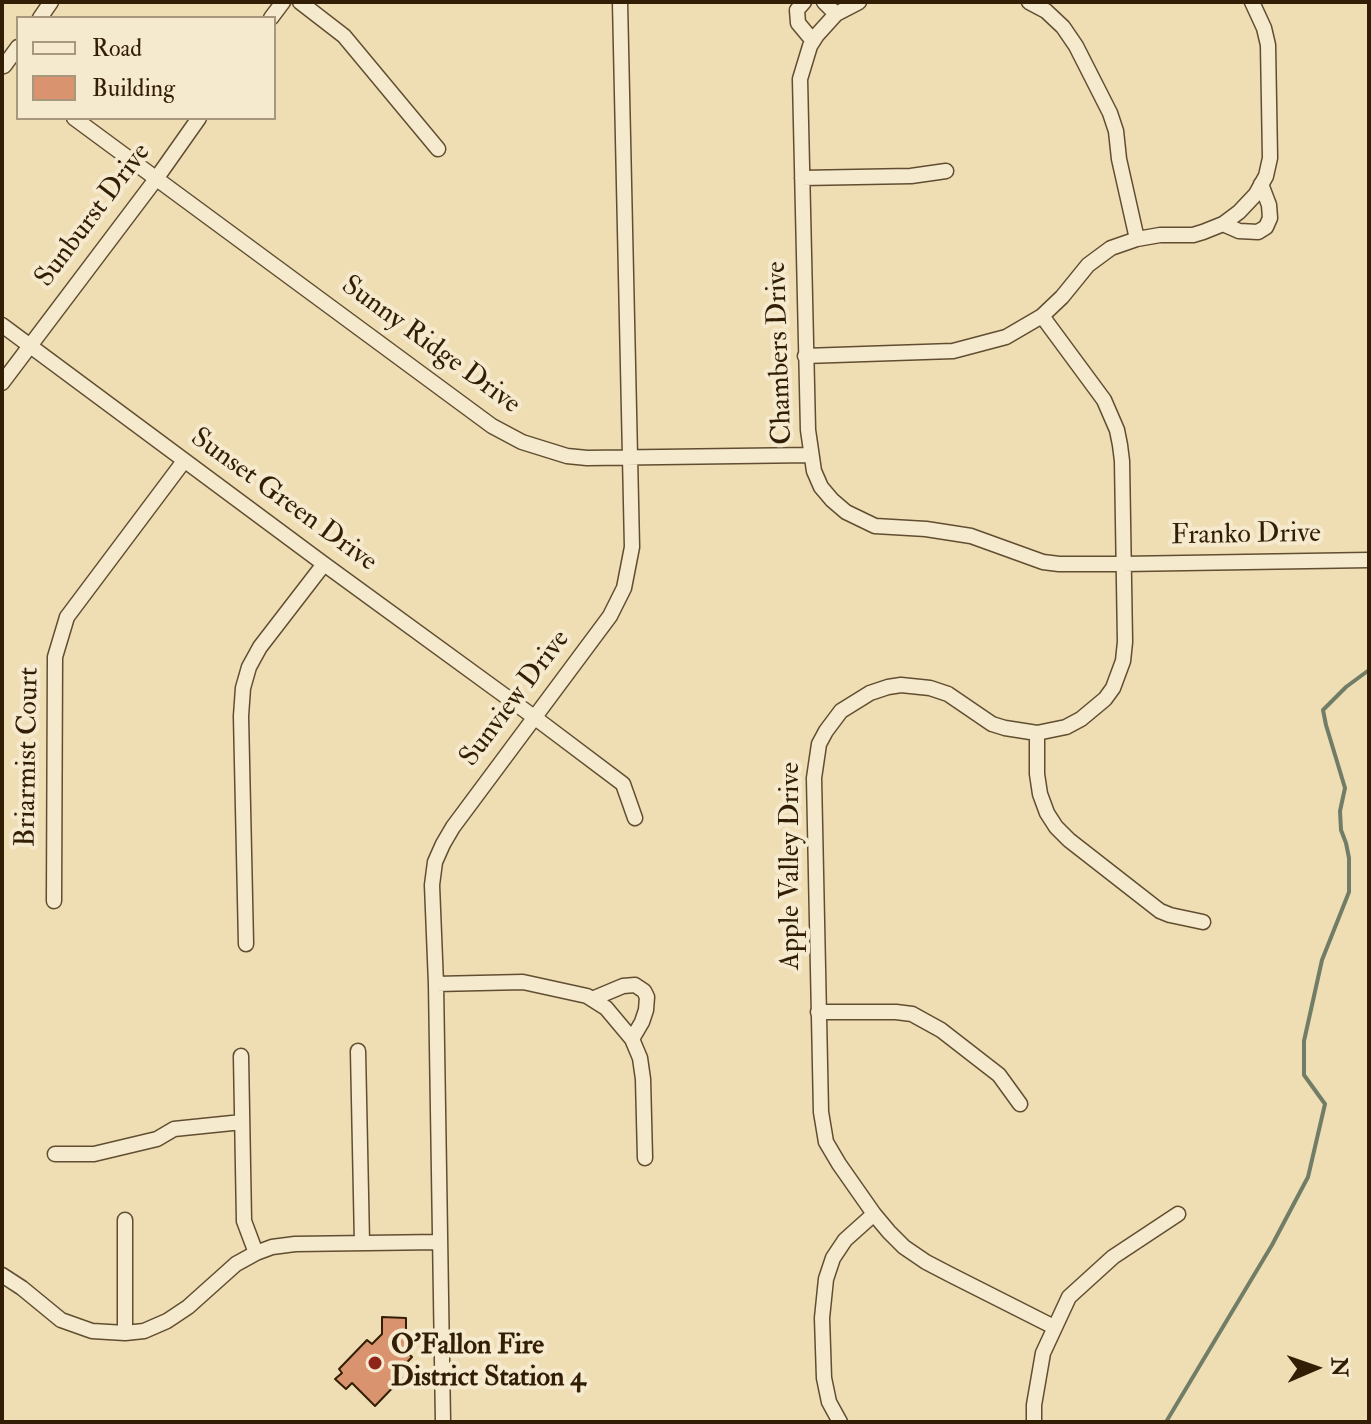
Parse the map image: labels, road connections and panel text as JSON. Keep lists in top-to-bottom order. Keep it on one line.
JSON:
{"streets":{"street":["Sunburst Drive","Sunny Ridge Drive","Chambers Drive","Sunset Green Drive","Franko Drive","Sunview Drive","Briarmist Court","Apple Valley Drive"]},"crossings":[["Sunburst Drive","Sunny Ridge Drive"],["Sunburst Drive","Sunset Green Drive"],["Sunny Ridge Drive","Chambers Drive"],["Sunny Ridge Drive","Sunview Drive"],["Chambers Drive","Franko Drive"],["Chambers Drive","Apple Valley Drive"],["Sunset Green Drive","Sunview Drive"],["Sunset Green Drive","Briarmist Court"],["Franko Drive","Apple Valley Drive"]],"places":["O'Fallon Fire District Station 4"],"legend":["Road","Building"],"north":"right"}
